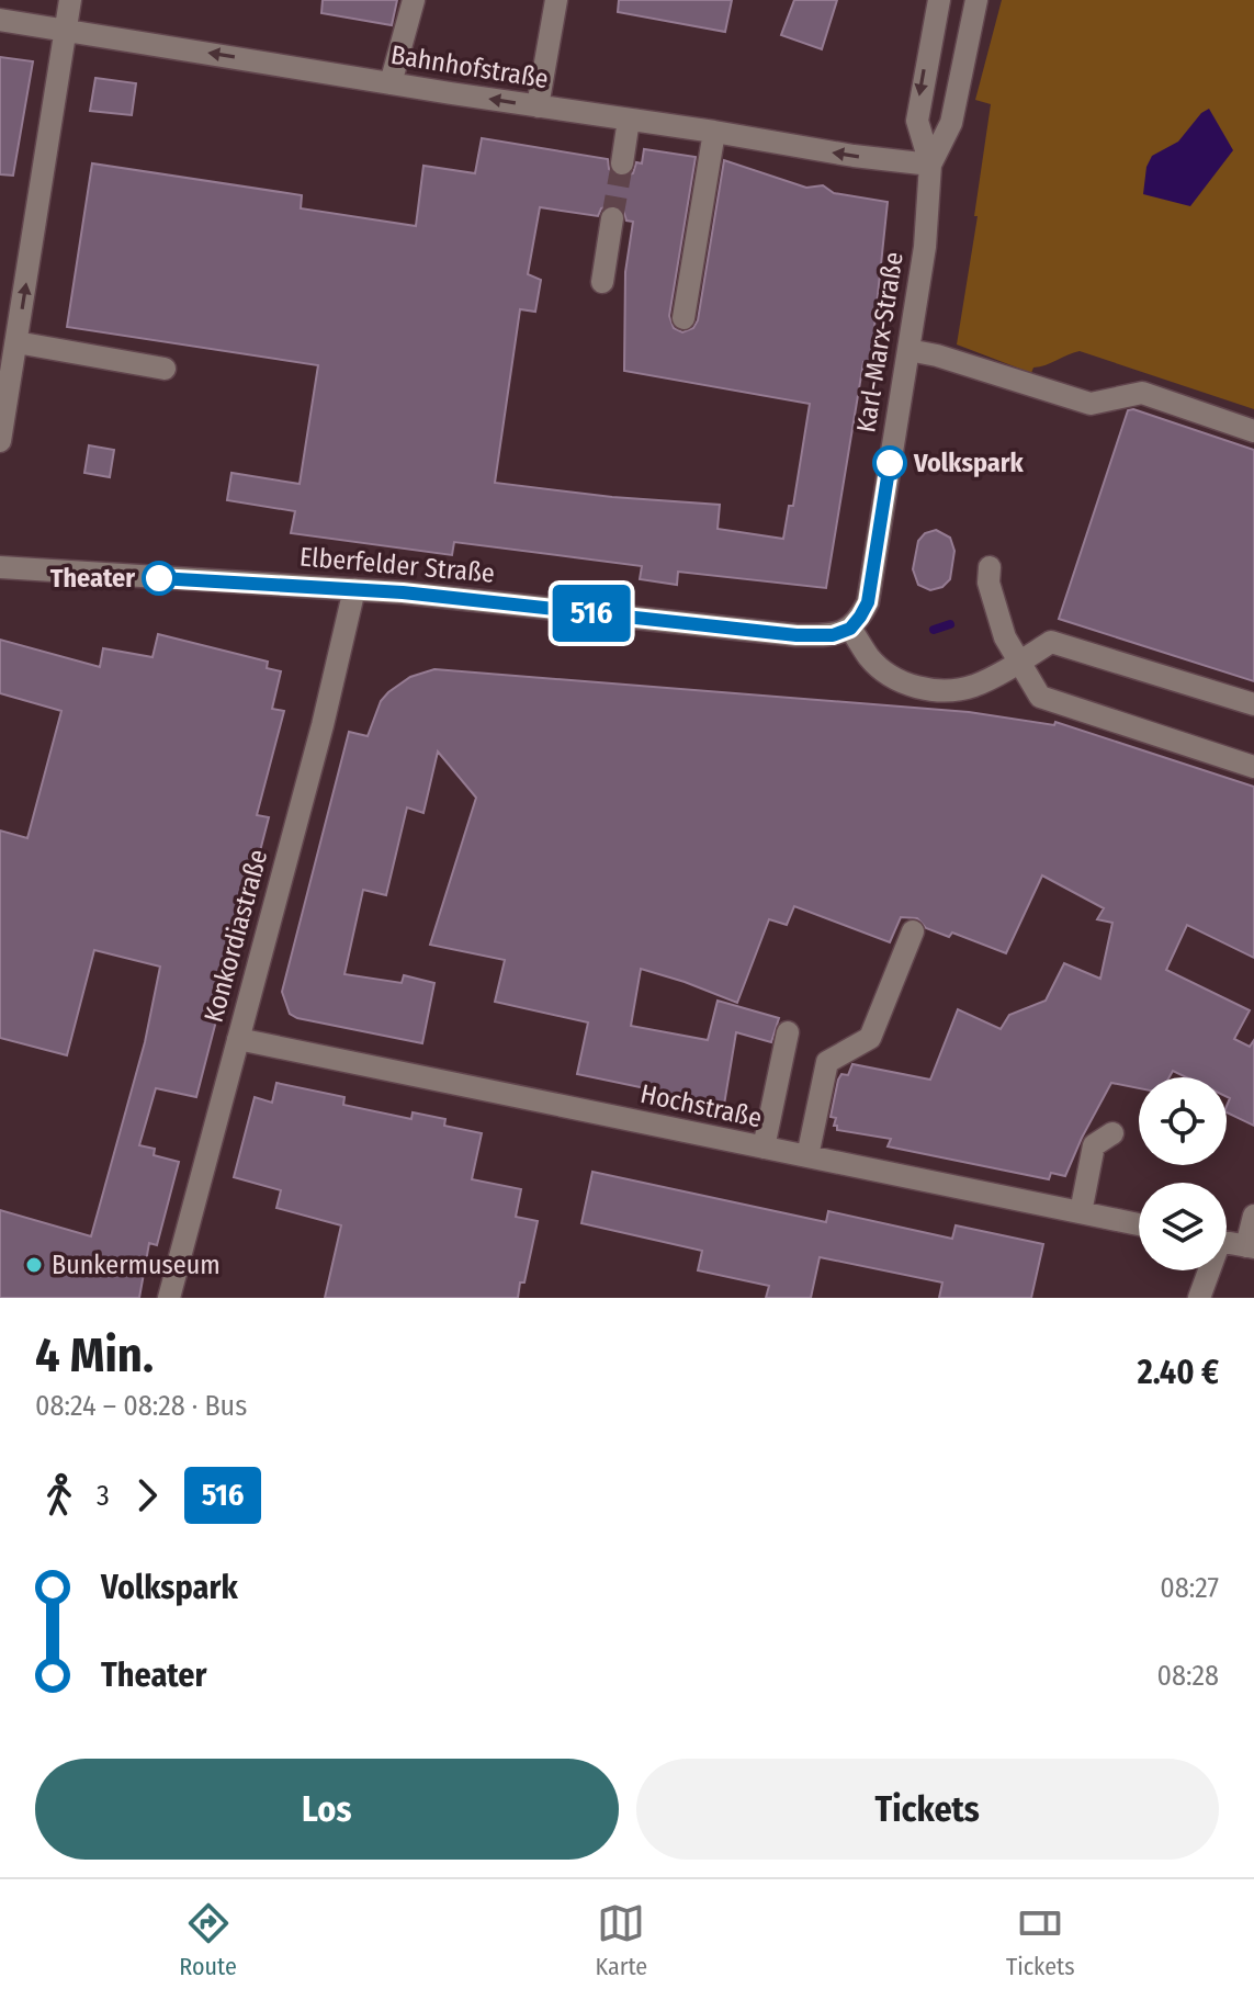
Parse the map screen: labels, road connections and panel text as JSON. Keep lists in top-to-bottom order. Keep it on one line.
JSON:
{"streets":{"street":["Bahnhofstraße","Karl-Marx-Straße","Elberfelder Straße","Konkordiastraße","Hochstraße"]},"crossings":[["Bahnhofstraße","Karl-Marx-Straße"],["Karl-Marx-Straße","Elberfelder Straße"],["Elberfelder Straße","Konkordiastraße"],["Konkordiastraße","Hochstraße"]],"one_way":["Bahnhofstraße"],"places":["Volkspark","Theater","Bunkermuseum"],"lines":["bus line 516"],"page":{"on_map":"516","heading":["4 Min.","08:24 – 08:28 · Bus","2.40 €"],"legs":["3","516"],"list":[{"name":"Volkspark","value":"08:27"},{"name":"Theater","value":"08:28"}],"buttons":["Los","Tickets"],"tabs":["Route","Karte","Tickets"]}}
